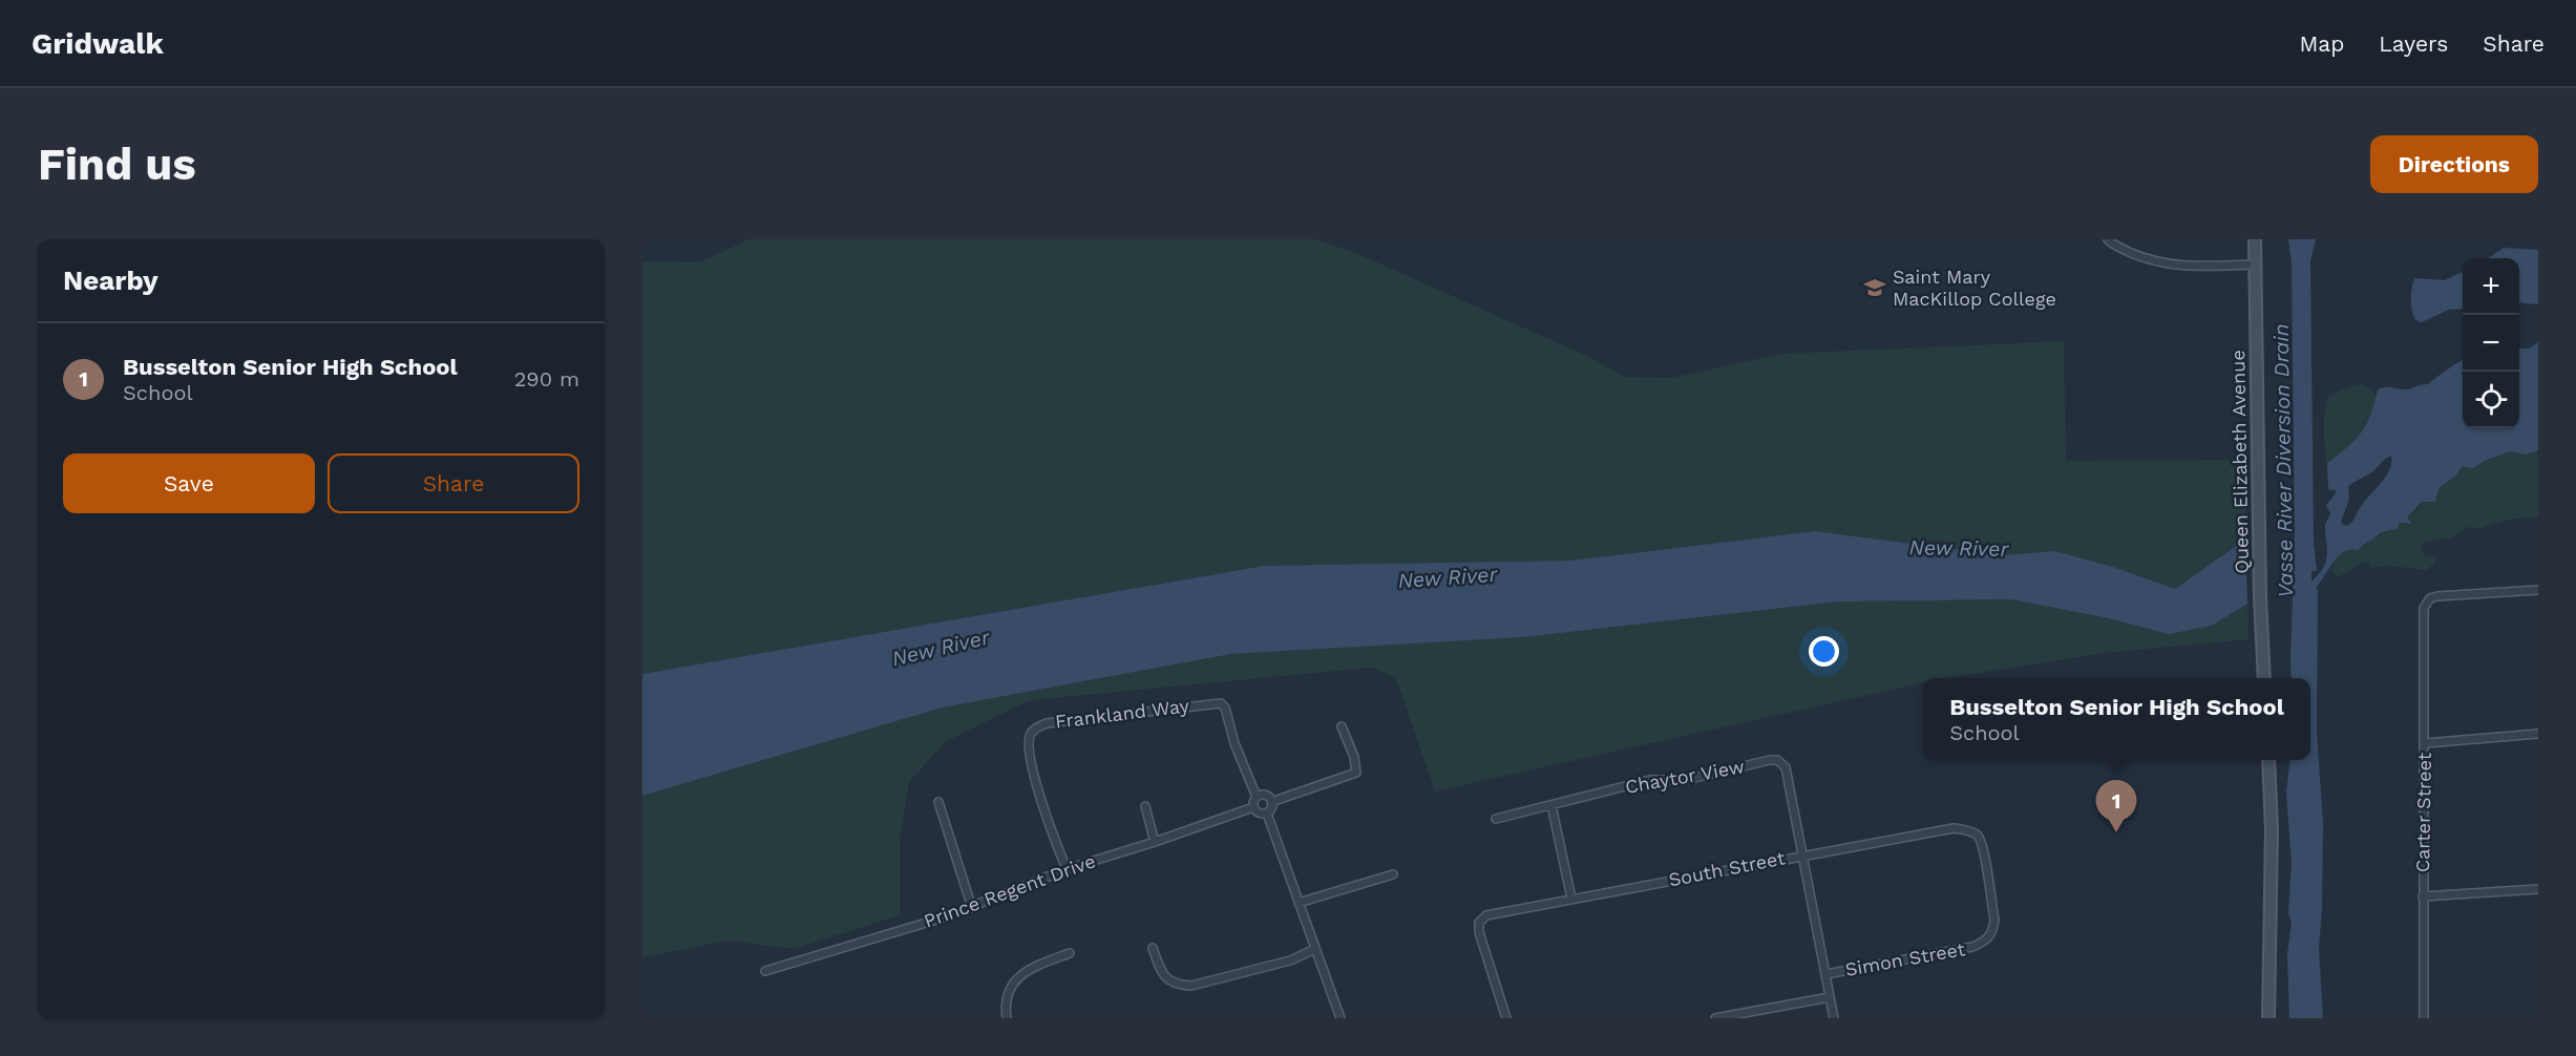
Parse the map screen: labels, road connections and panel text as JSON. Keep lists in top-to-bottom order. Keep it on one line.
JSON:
{"streets":{"street":["Queen Elizabeth Avenue","Frankland Way","Chaytor View","Carter Street","South Street","Prince Regent Drive","Simon Street"]},"crossings":[["Frankland Way","Prince Regent Drive"],["Chaytor View","South Street"],["South Street","Simon Street"]],"water":["Vasse River Diversion Drain","New River"],"places":{"school or university":["Saint Mary MacKillop College"]},"page":{"header":"Gridwalk","nav":["Map","Layers","Share"],"buttons":["Directions",["Save","Share"]],"title":"Find us","heading":"Nearby","map_buttons":["+","−"],"list":[{"mark":"1","name":"Busselton Senior High School","note":"School","value":"290 m"}],"popup":["Busselton Senior High School","School"],"pins":"1"}}
